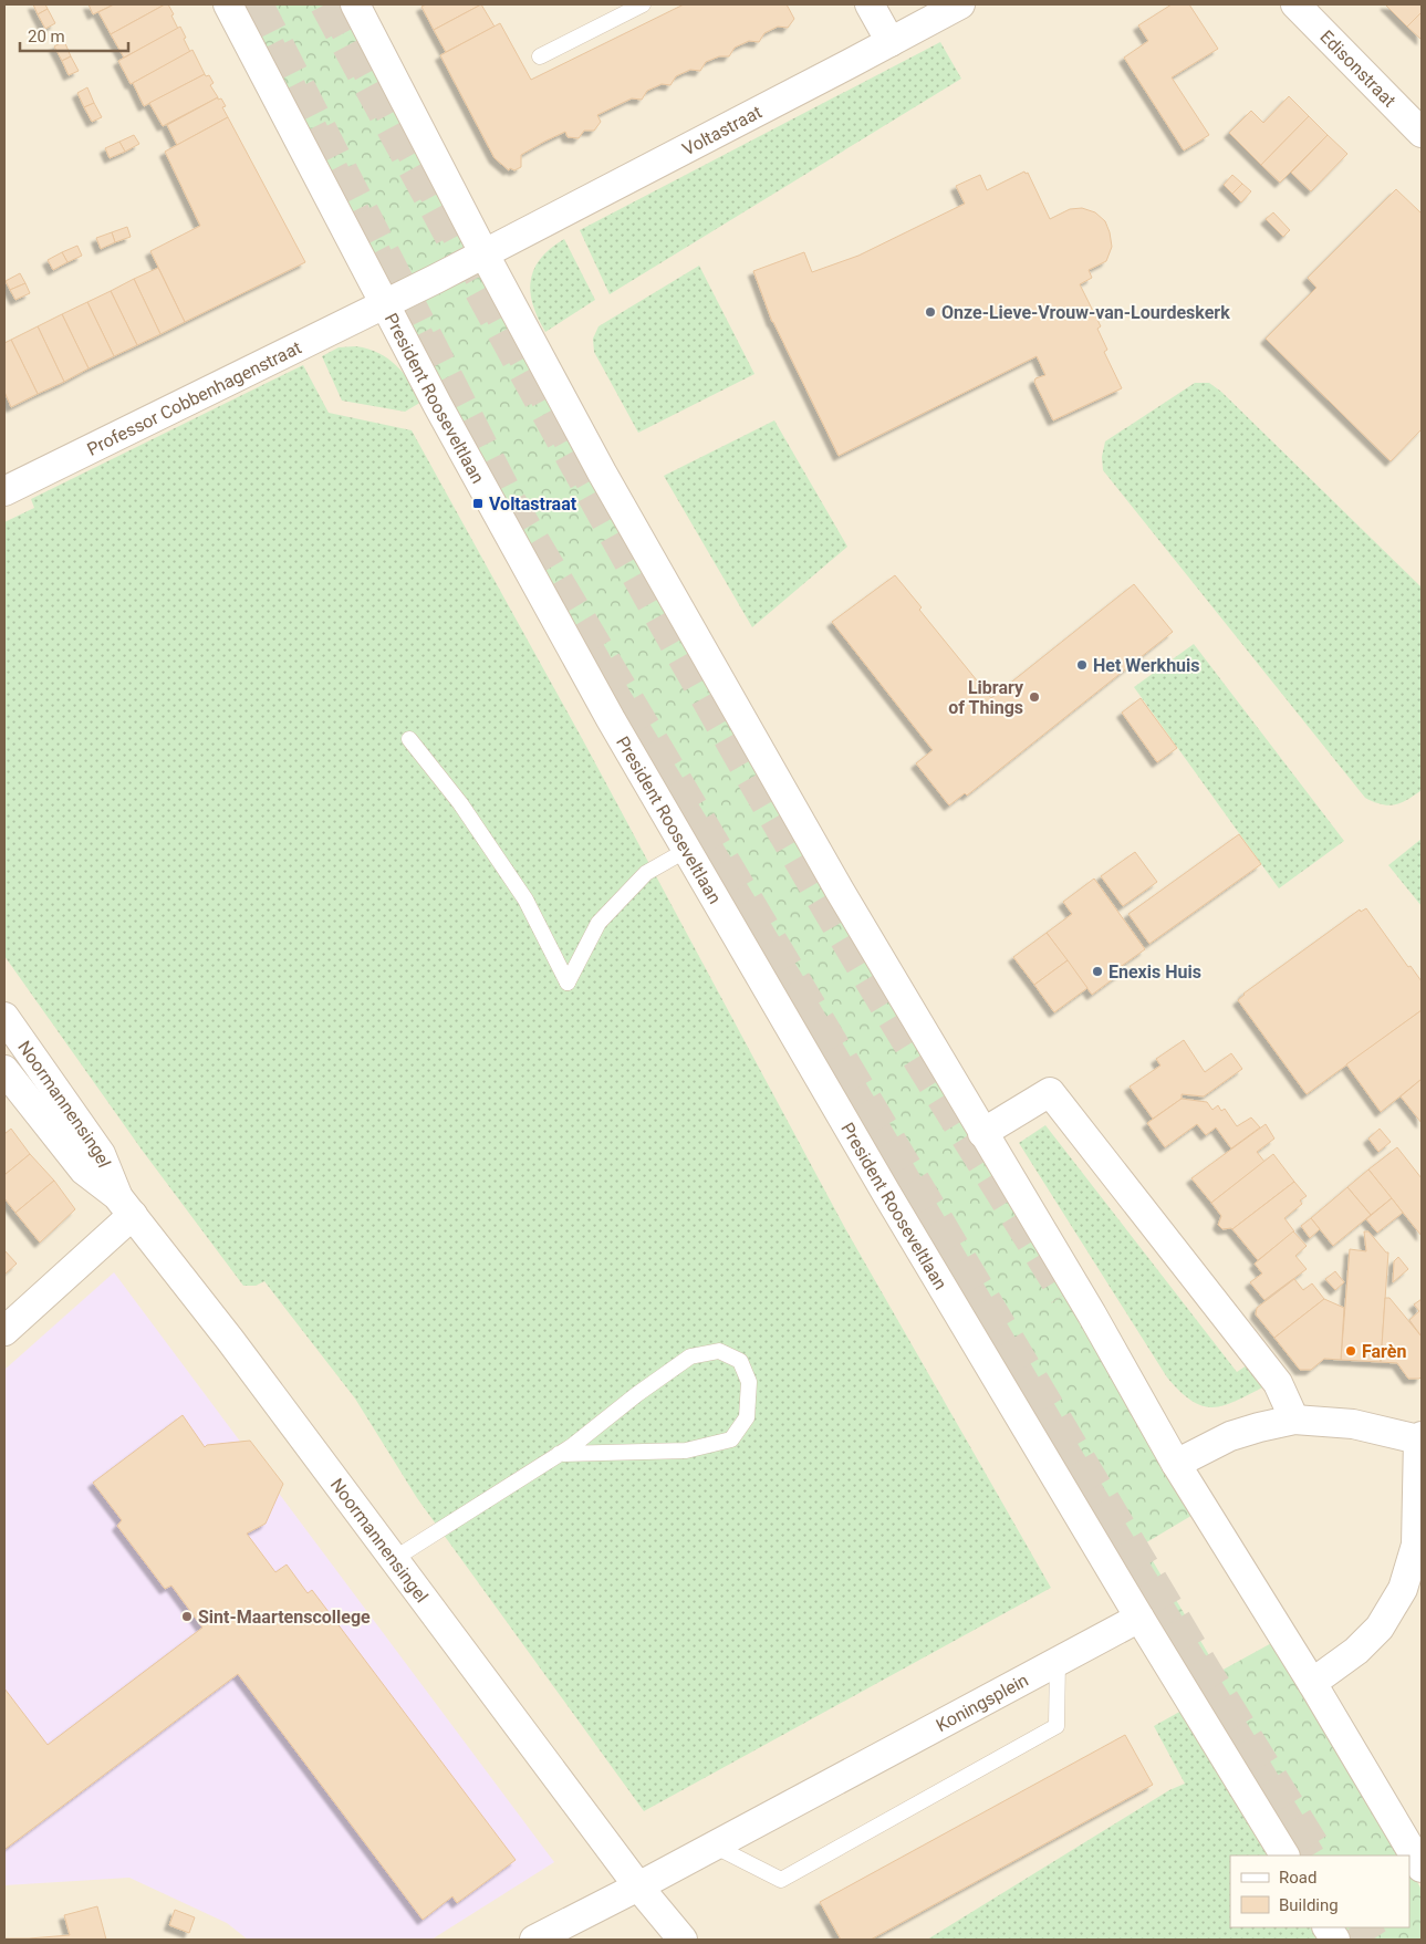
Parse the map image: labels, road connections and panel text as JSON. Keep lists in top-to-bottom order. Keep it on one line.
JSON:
{"streets":{"street":["Edisonstraat","Voltastraat","Professor Cobbenhagenstraat","President Rooseveltlaan","Noormannensingel","Koningsplein"]},"crossings":[["Voltastraat","Professor Cobbenhagenstraat"],["Voltastraat","President Rooseveltlaan"],["Professor Cobbenhagenstraat","President Rooseveltlaan"],["President Rooseveltlaan","Koningsplein"],["Noormannensingel","Koningsplein"]],"places":{"other":["Onze-Lieve-Vrouw-van-Lourdeskerk","Het Werkhuis","Library of Things","Enexis Huis","Farèn","Sint-Maartenscollege"],"transit":["Voltastraat"]},"legend":["Road","Building"],"scale_bar":"20 m"}
